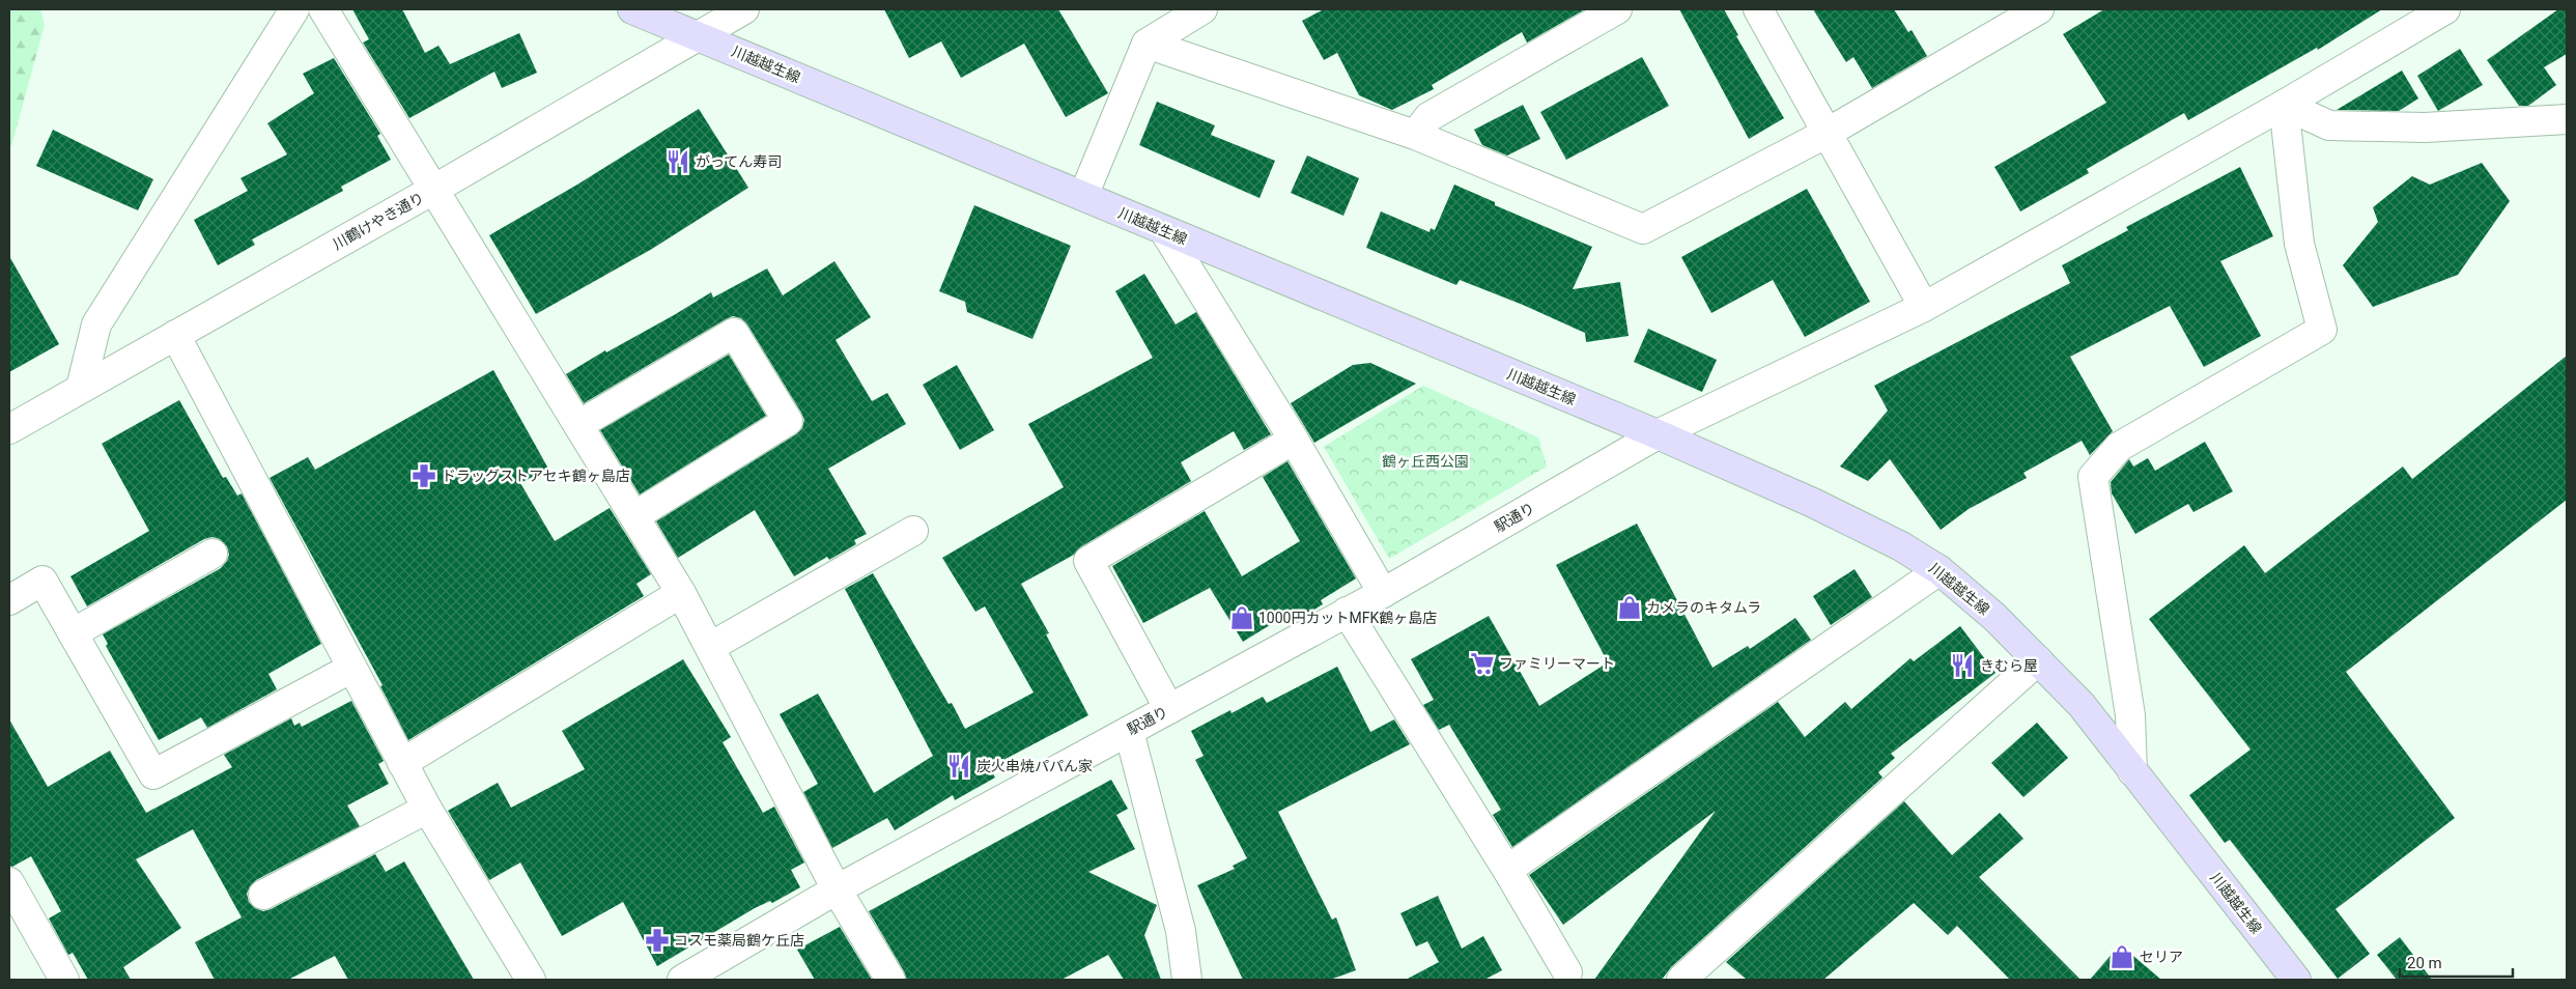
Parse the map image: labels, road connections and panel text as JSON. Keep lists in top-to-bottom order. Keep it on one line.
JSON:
{"streets":{"main road":["川越越生線"],"street":["川鶴けやき通り","駅通り"]},"crossings":[["川越越生線","川鶴けやき通り"],["川越越生線","駅通り"]],"parks":["鶴ヶ丘西公園"],"places":{"restaurant":["がってん寿司","きむら屋","炭火串焼パパん家"],"pharmacy":["ドラッグストアセキ鶴ヶ島店","コスモ薬局鶴ケ丘店"],"shop":["カメラのキタムラ","1000円カットMFK鶴ヶ島店","セリア"],"supermarket":["ファミリーマート"]},"scale_bar":"20 m"}
